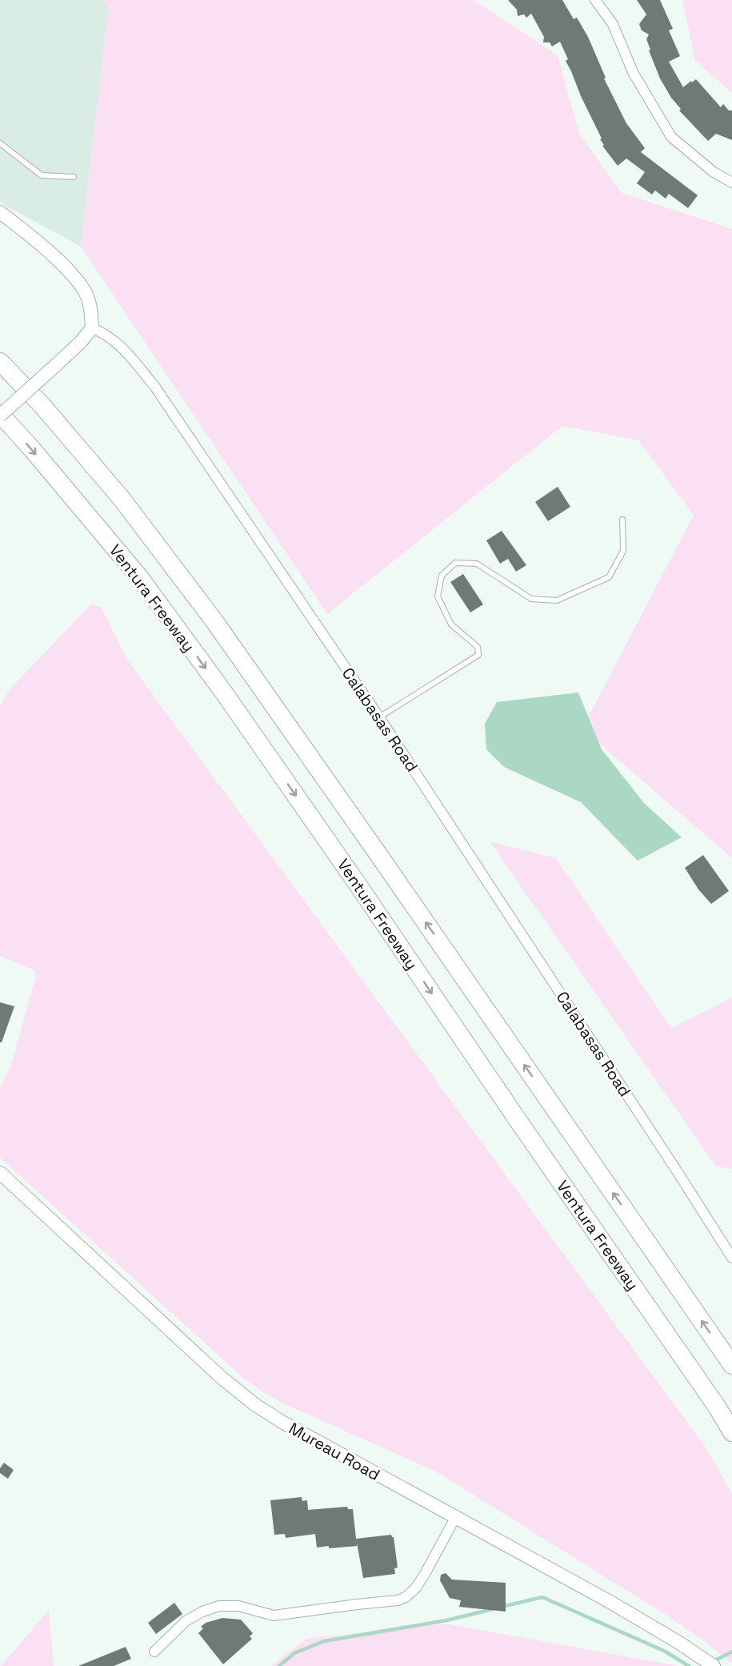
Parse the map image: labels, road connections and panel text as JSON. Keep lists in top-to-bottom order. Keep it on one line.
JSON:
{"streets":{"highway":["Ventura Freeway"],"main road":["Mureau Road"],"street":["Calabasas Road"]}}
